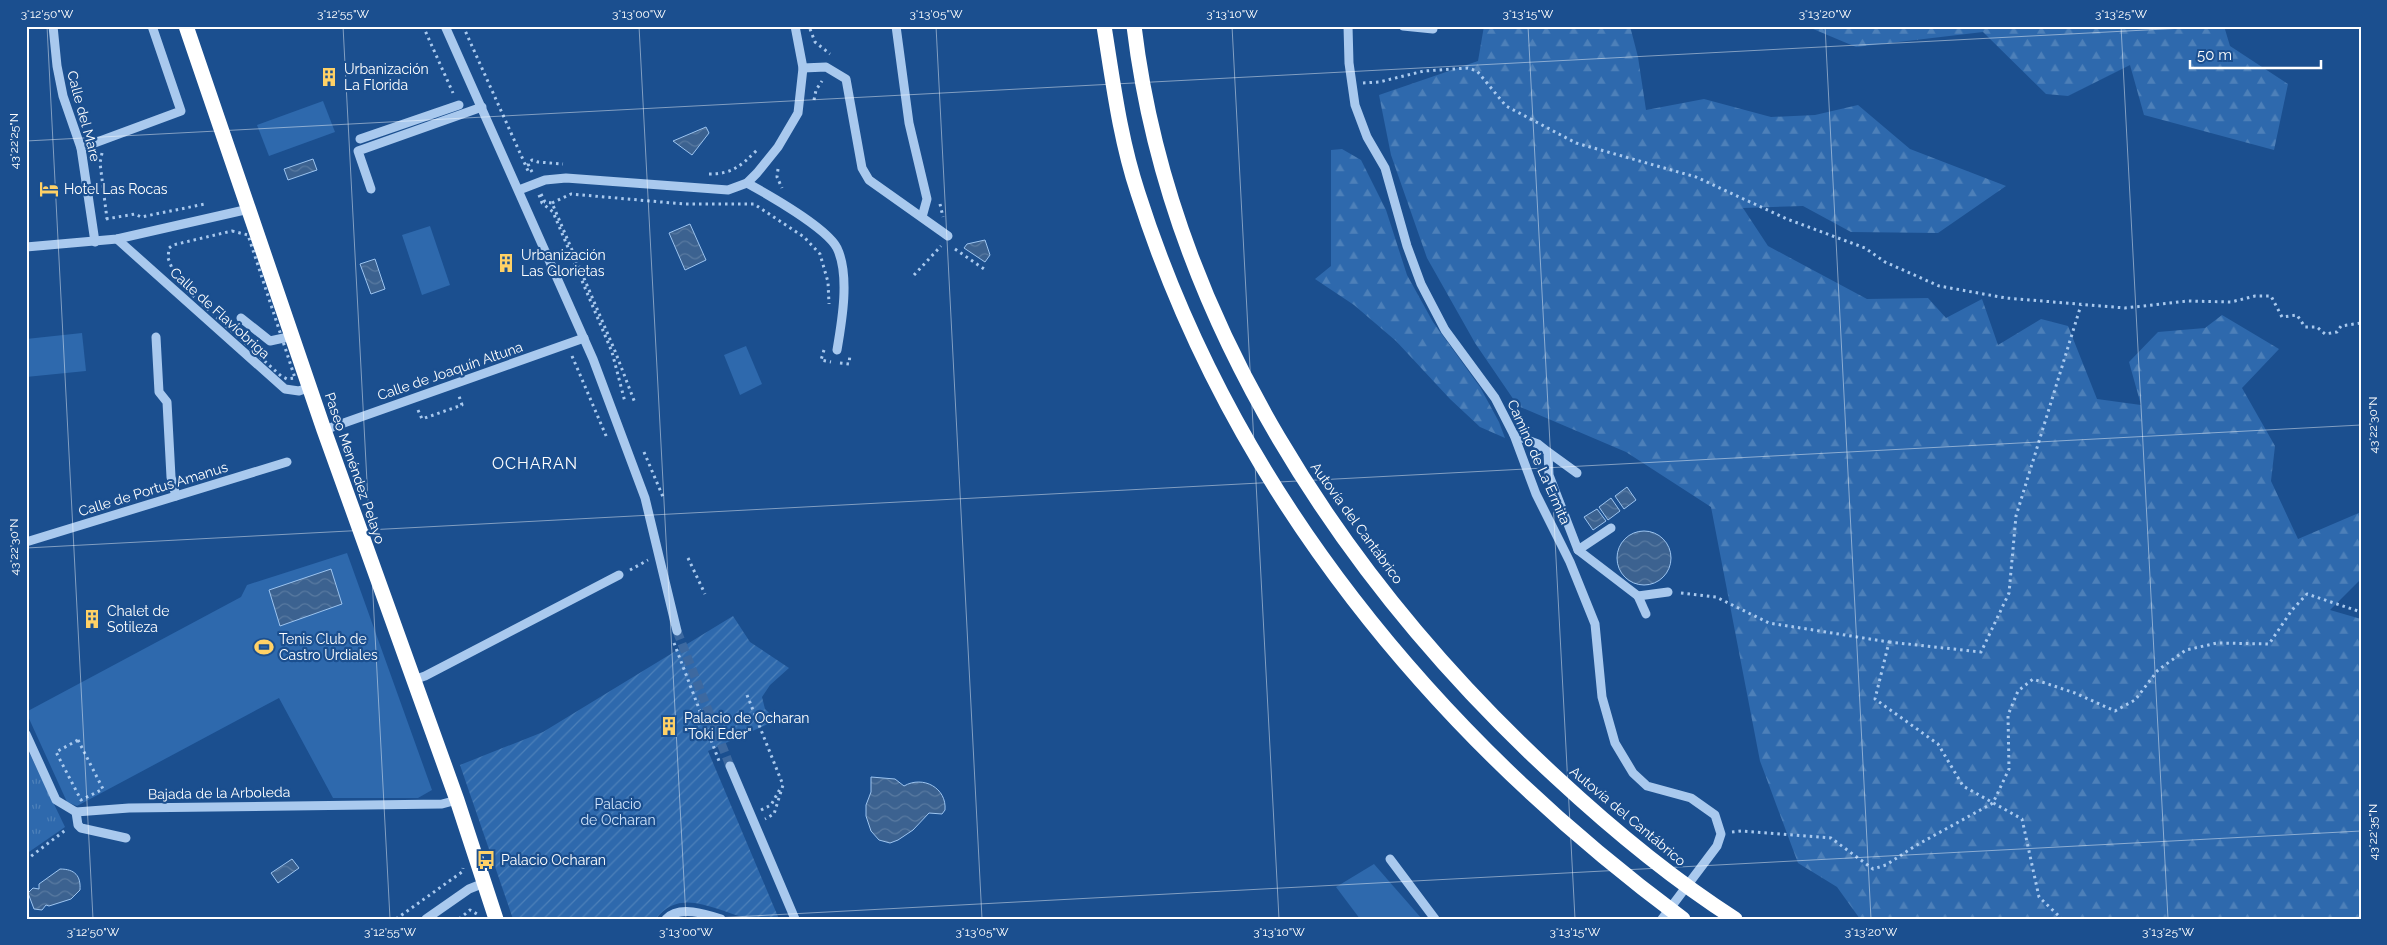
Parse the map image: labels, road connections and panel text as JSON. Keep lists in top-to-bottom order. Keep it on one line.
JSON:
{"streets":{"highway":["Paseo Menéndez Pelayo","Autovía del Cantábrico"],"street":["Calle del Mare","Calle de Flaviobriga","Calle de Joaquín Altuna","Camino de La Ermita","Calle de Portus Amanus","Bajada de la Arboleda"]},"crossings":[["Calle de Flaviobriga","Paseo Menéndez Pelayo"],["Calle de Joaquín Altuna","Paseo Menéndez Pelayo"],["Paseo Menéndez Pelayo","Bajada de la Arboleda"]],"districts":["OCHARAN"],"parks":["Palacio de Ocharan"],"places":{"building":["Urbanización La Florida","Urbanización Las Glorietas","Chalet de Sotileza","Palacio de Ocharan \"Toki Eder\""],"hotel":["Hotel Las Rocas"],"sports":["Tenis Club de Castro Urdiales"],"bus stop":["Palacio Ocharan"]},"scale_bar":"50 m","coordinates":["3°12'50\"W","3°12'55\"W","3°13'00\"W","3°13'05\"W","3°13'10\"W","3°13'15\"W","3°13'20\"W","3°13'25\"W","43°22'25\"N","43°22'30\"N","43°22'35\"N"]}
